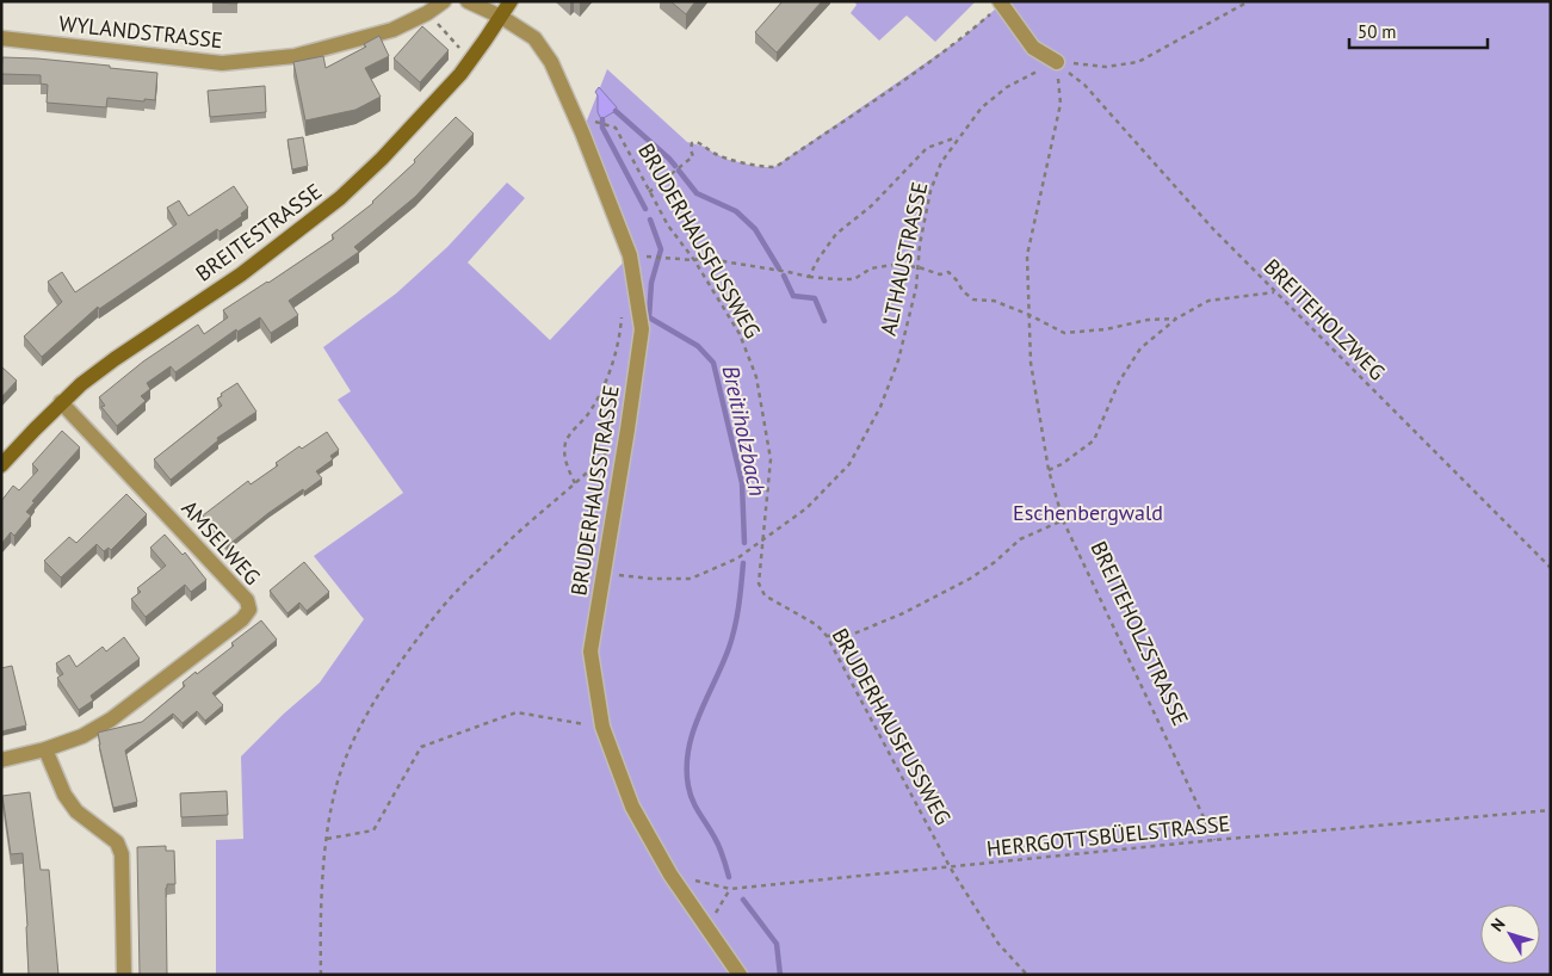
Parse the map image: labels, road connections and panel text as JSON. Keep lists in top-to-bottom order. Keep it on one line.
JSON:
{"streets":{"main road":["BREITESTRASSE"],"street":["WYLANDSTRASSE","BRUDERHAUSSTRASSE","AMSELWEG"],"path":["BRUDERHAUSFUSSWEG","ALTHAUSTRASSE","BREITEHOLZWEG","BREITEHOLZSTRASSE","HERRGOTTSBÜELSTRASSE"]},"crossings":[["BREITESTRASSE","BRUDERHAUSSTRASSE"],["BREITESTRASSE","AMSELWEG"],["BRUDERHAUSFUSSWEG","ALTHAUSTRASSE"],["BRUDERHAUSFUSSWEG","HERRGOTTSBÜELSTRASSE"],["ALTHAUSTRASSE","BRUDERHAUSSTRASSE"],["ALTHAUSTRASSE","BREITEHOLZSTRASSE"],["BRUDERHAUSSTRASSE","HERRGOTTSBÜELSTRASSE"],["BREITEHOLZSTRASSE","HERRGOTTSBÜELSTRASSE"]],"water":["Breitiholzbach"],"parks":["Eschenbergwald"],"scale_bar":"50 m","north":"top left"}
